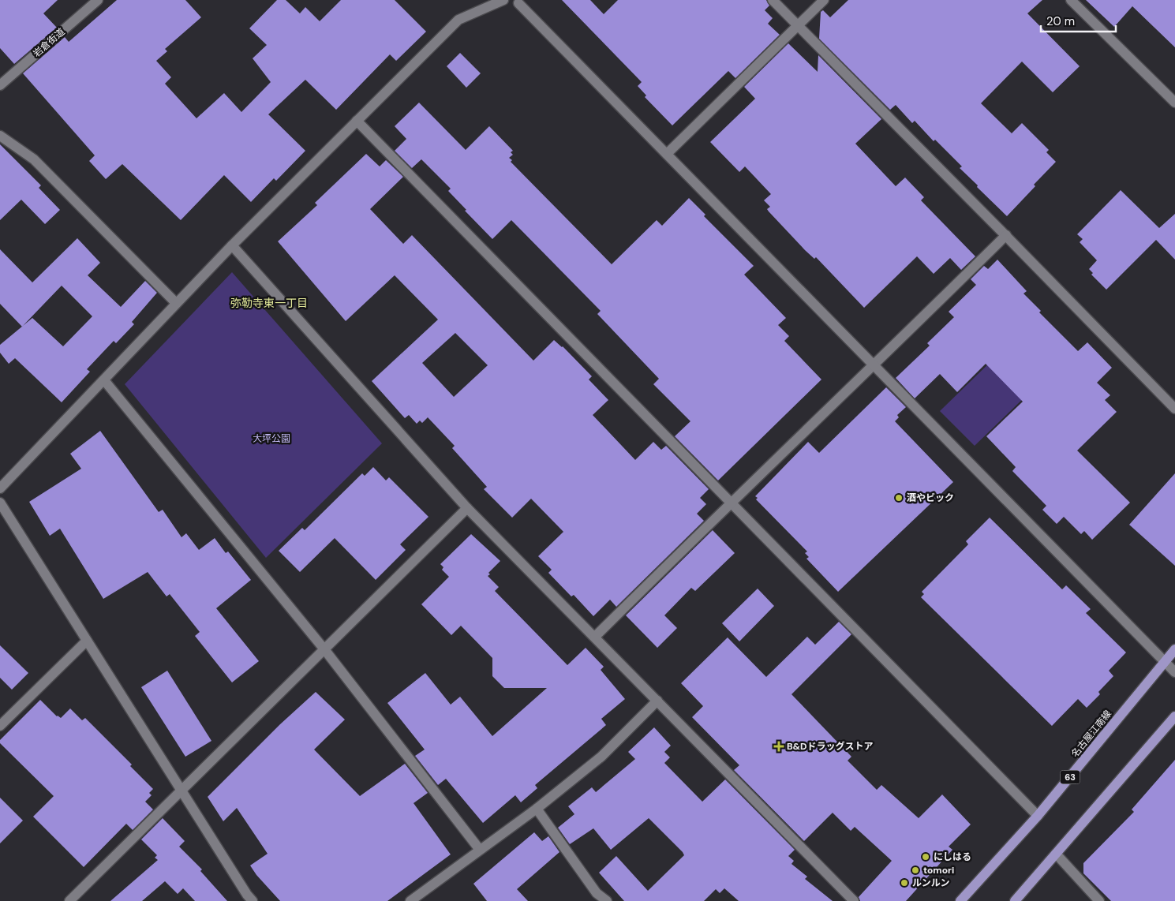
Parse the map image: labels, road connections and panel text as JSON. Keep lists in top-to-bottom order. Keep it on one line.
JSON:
{"streets":{"main road":["名古屋江南線","63"],"street":["岩倉街道"]},"districts":["弥勒寺東一丁目"],"parks":["大坪公園"],"places":{"other":["酒やビック","にしはる","tomori","ルンルン"],"health":["B&Dドラッグストア"]},"scale_bar":"20 m"}
